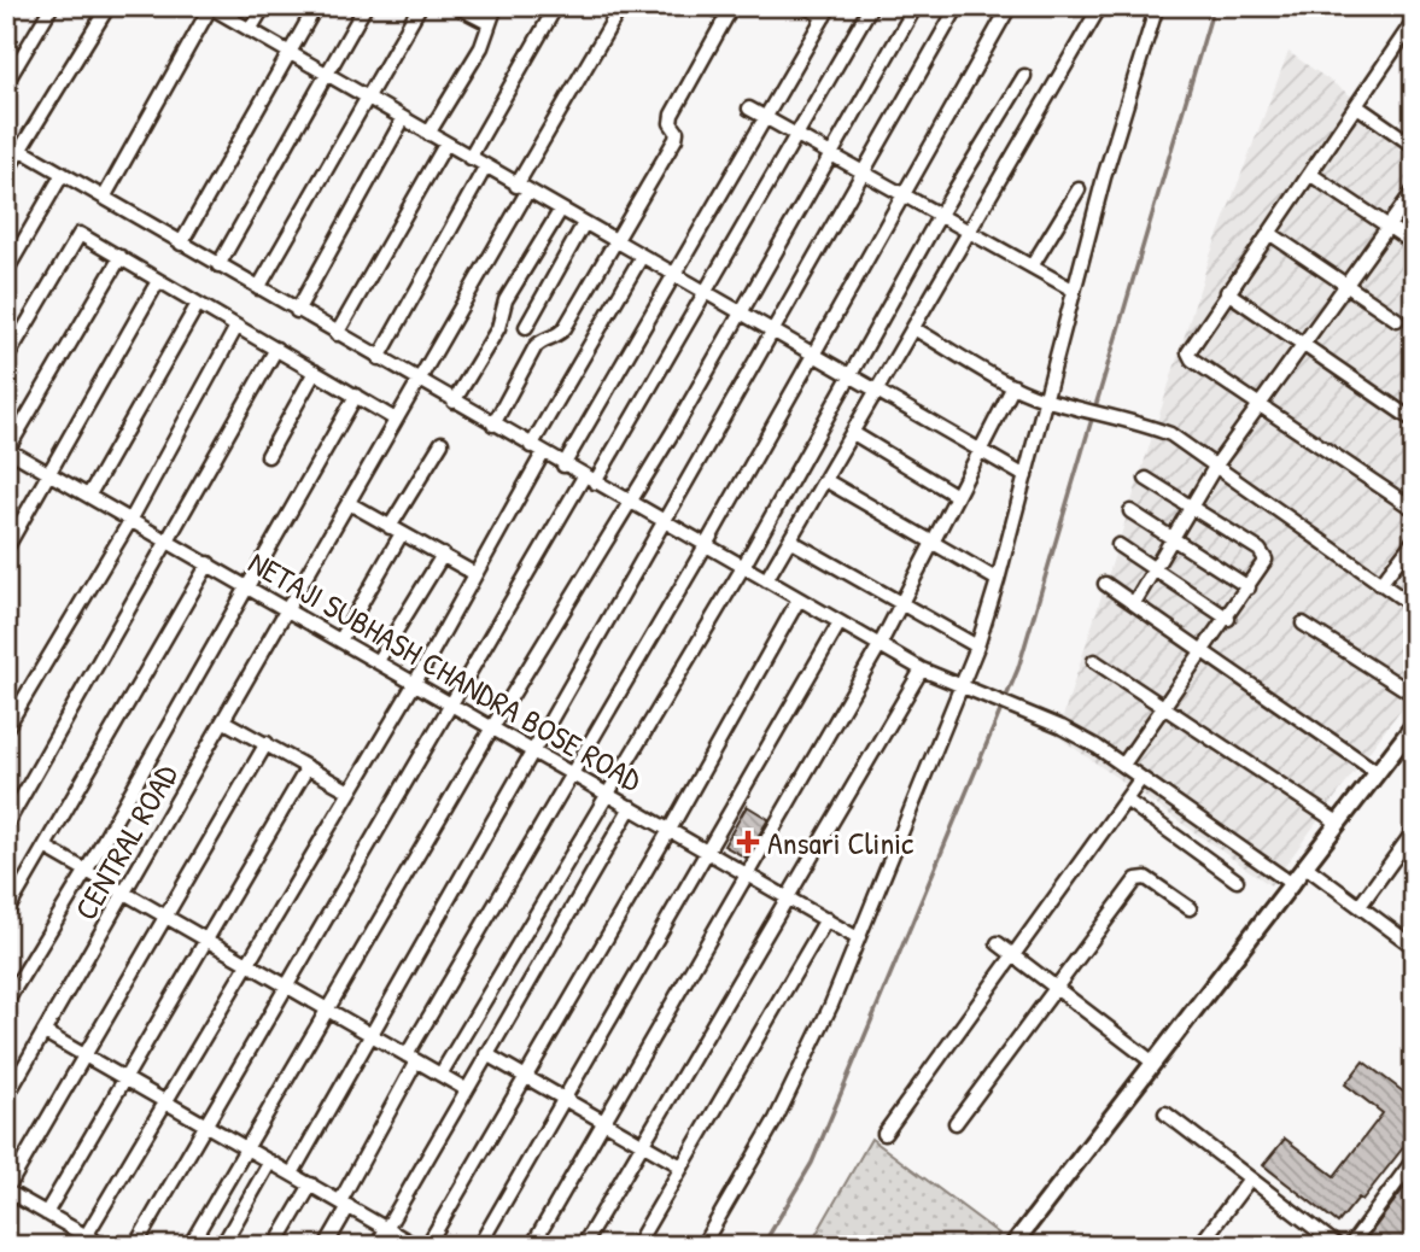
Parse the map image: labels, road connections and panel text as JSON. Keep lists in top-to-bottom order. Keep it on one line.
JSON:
{"streets":{"street":["NETAJI SUBHASH CHANDRA BOSE ROAD","CENTRAL ROAD"]},"crossings":[["NETAJI SUBHASH CHANDRA BOSE ROAD","CENTRAL ROAD"]],"places":{"health":["Ansari Clinic"]}}
